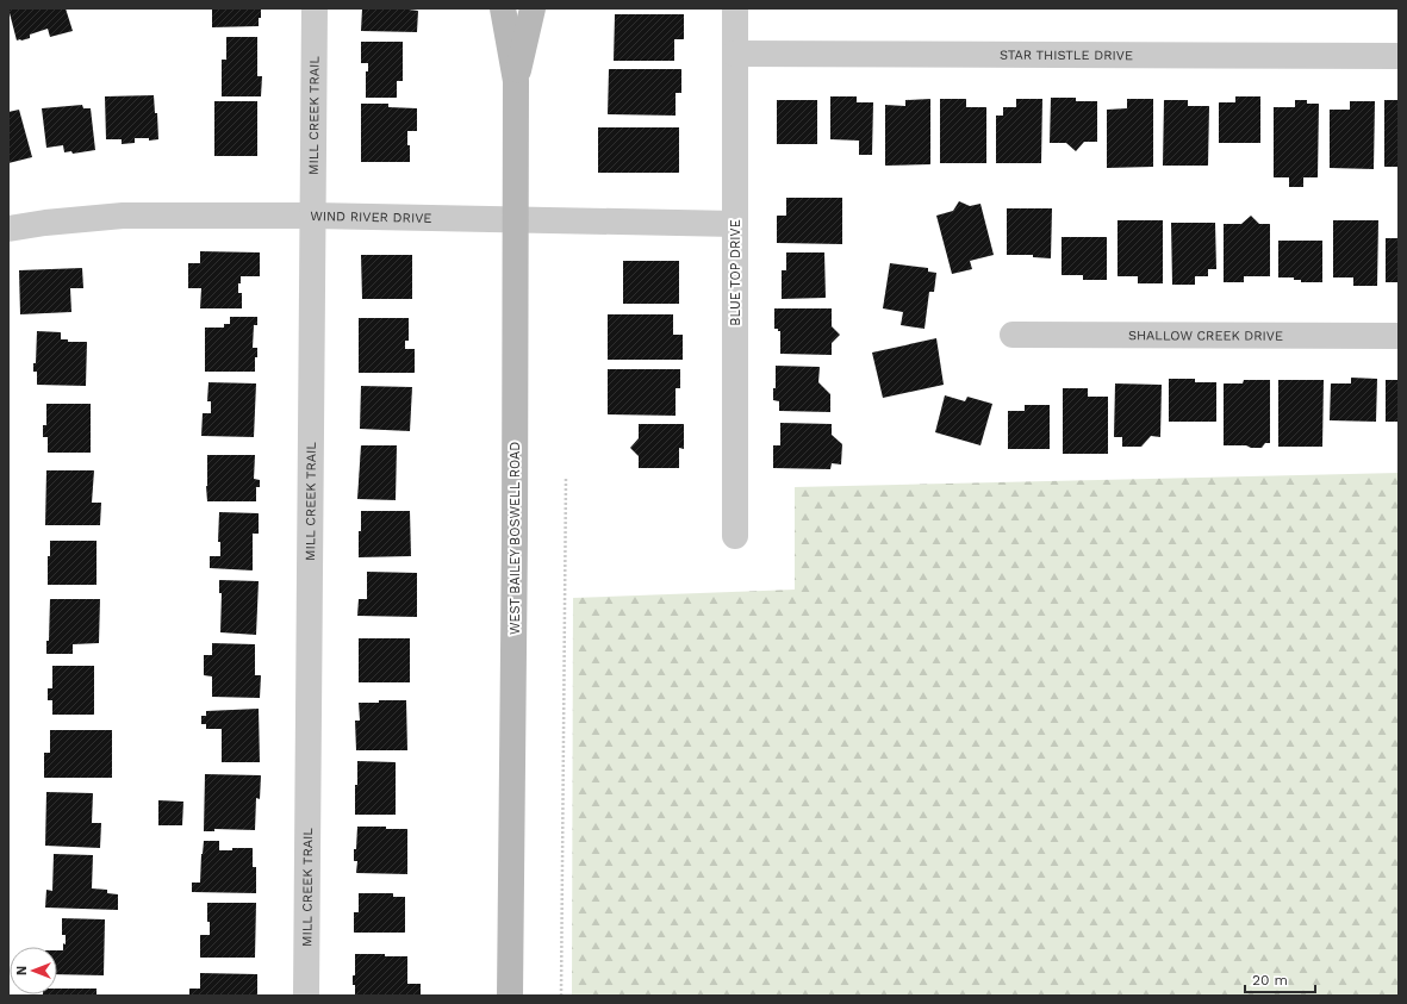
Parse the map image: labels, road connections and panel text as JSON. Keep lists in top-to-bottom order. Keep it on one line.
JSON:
{"streets":{"main road":["WEST BAILEY BOSWELL ROAD"],"street":["STAR THISTLE DRIVE","MILL CREEK TRAIL","WIND RIVER DRIVE","BLUE TOP DRIVE","SHALLOW CREEK DRIVE"]},"crossings":[["STAR THISTLE DRIVE","BLUE TOP DRIVE"],["MILL CREEK TRAIL","WIND RIVER DRIVE"],["WIND RIVER DRIVE","BLUE TOP DRIVE"],["WIND RIVER DRIVE","WEST BAILEY BOSWELL ROAD"]],"scale_bar":"20 m","north":"left"}
